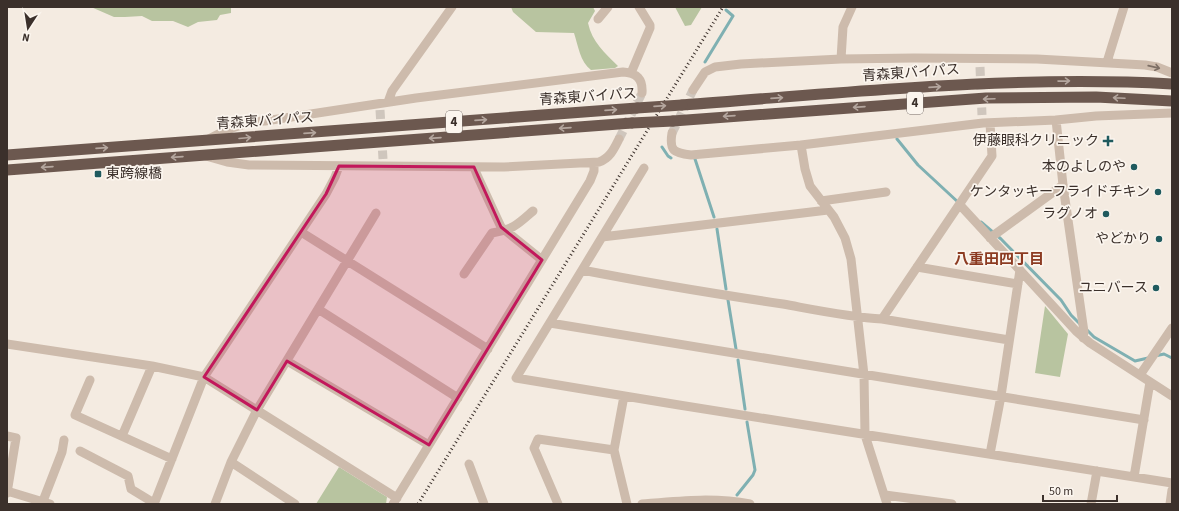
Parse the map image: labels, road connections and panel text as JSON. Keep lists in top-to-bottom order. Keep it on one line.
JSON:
{"streets":{"highway":["青森東バイパス","4"]},"districts":["八重田四丁目"],"places":{"health":["伊藤眼科クリニック"],"other":["本のよしのや","ケンタッキーフライドチキン","ラグノオ","やどかり","ユニバース"],"transit":["東跨線橋"]},"scale_bar":"50 m","north":"bottom"}
